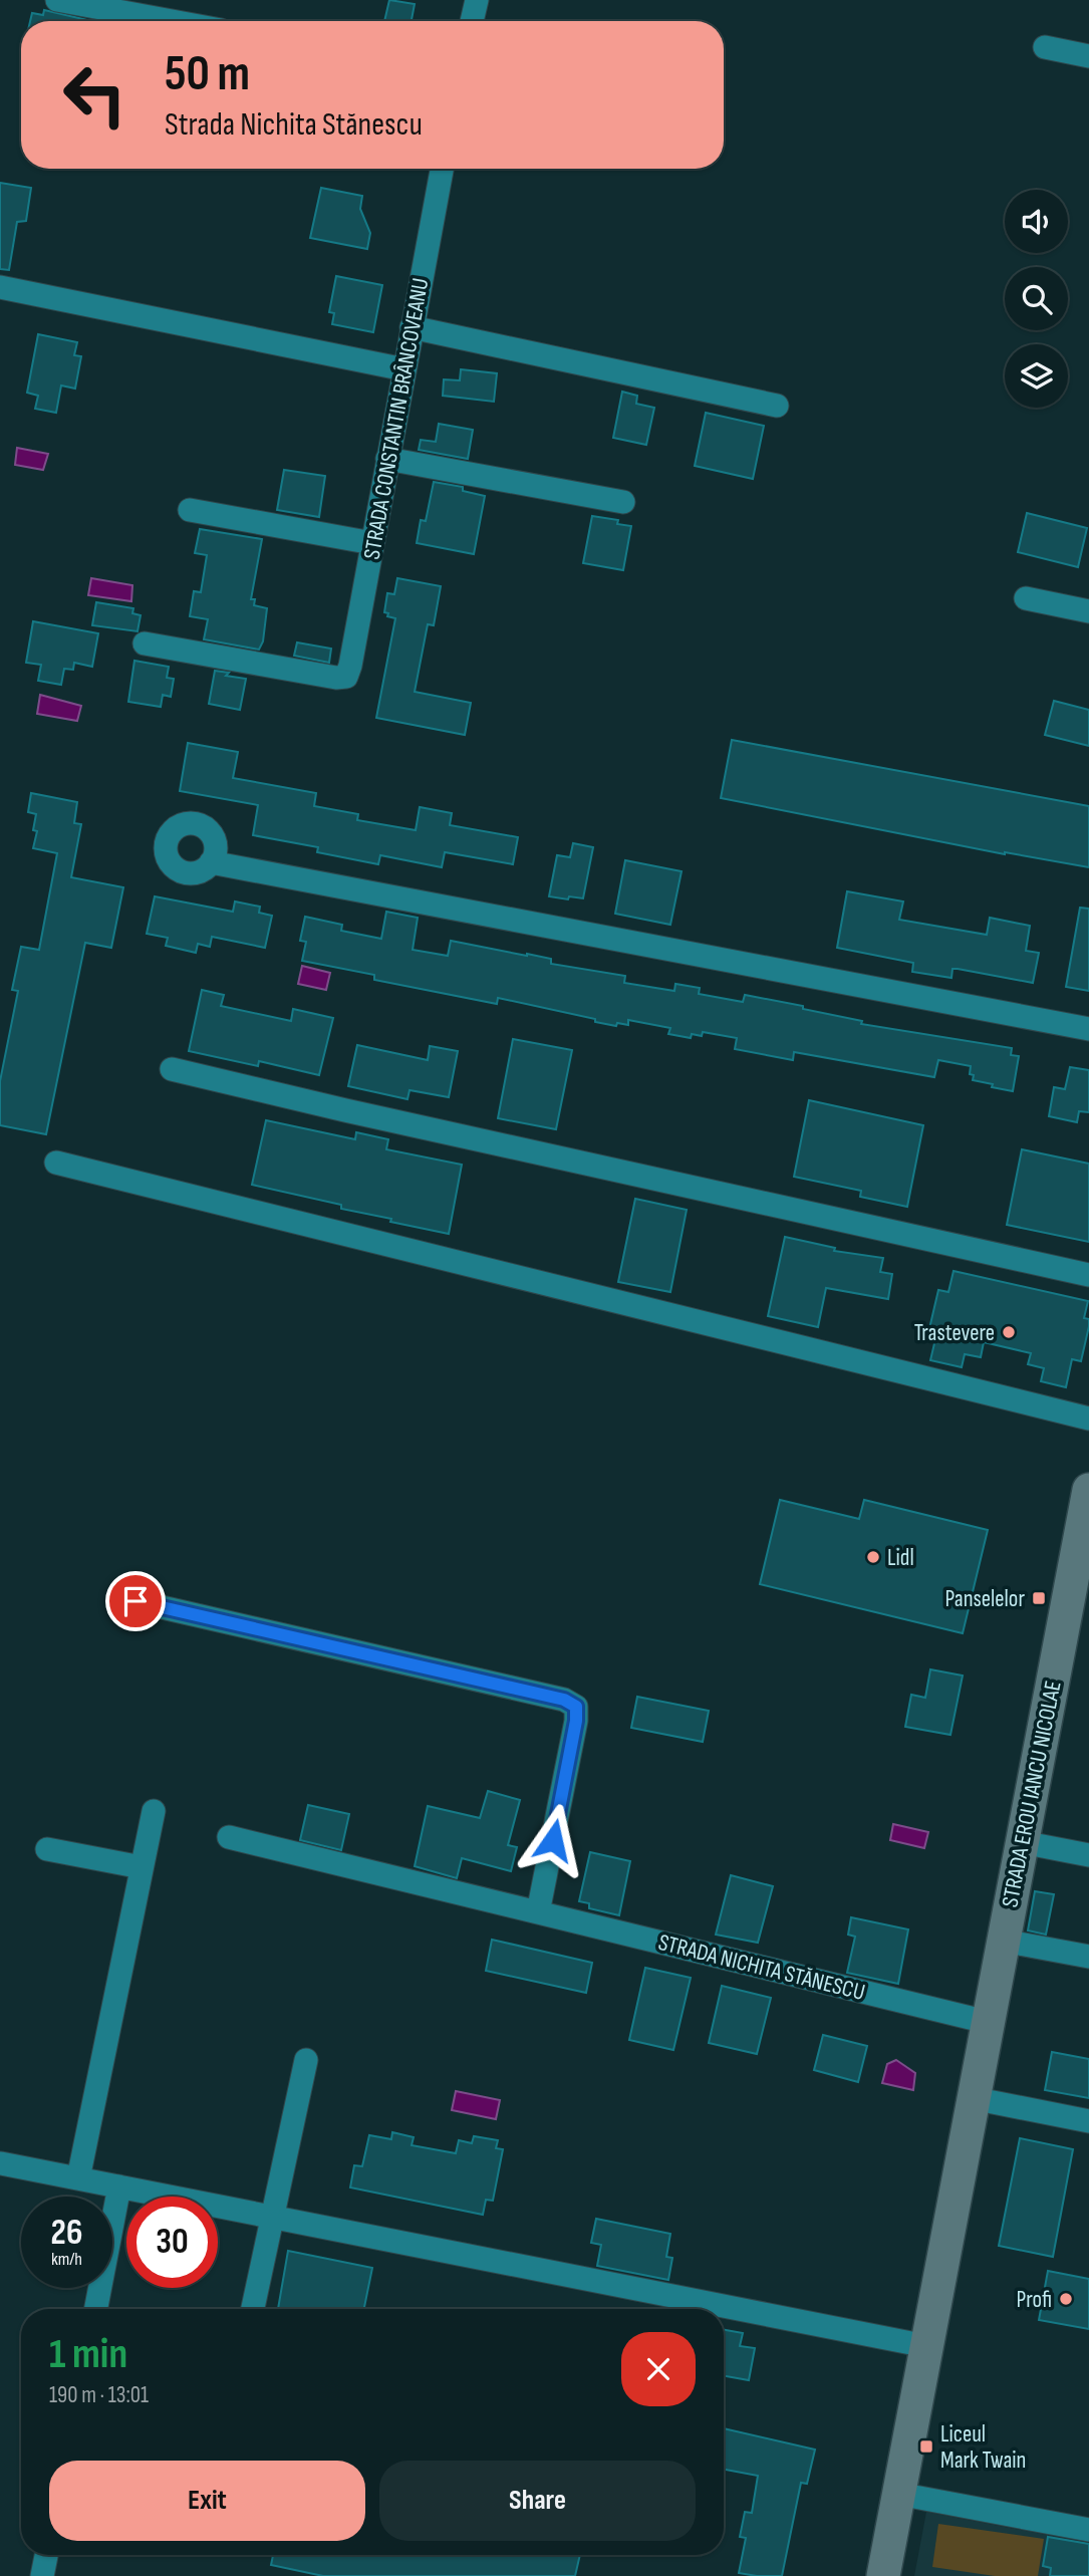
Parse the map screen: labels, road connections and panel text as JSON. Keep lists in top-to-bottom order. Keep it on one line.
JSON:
{"streets":{"street":["STRADA CONSTANTIN BRÂNCOVEANU","STRADA EROU IANCU NICOLAE","STRADA NICHITA STĂNESCU"]},"crossings":[["STRADA EROU IANCU NICOLAE","STRADA NICHITA STĂNESCU"]],"places":{"other":["Trastevere","Lidl","Profi"],"transit":["Panselelor","Liceul Mark Twain"]},"page":{"turn":["50 m","Strada Nichita Stănescu"],"speed":"26 km/h","limit":"30","heading":["1 min","190 m · 13:01"],"buttons":["Exit","Share"]}}
